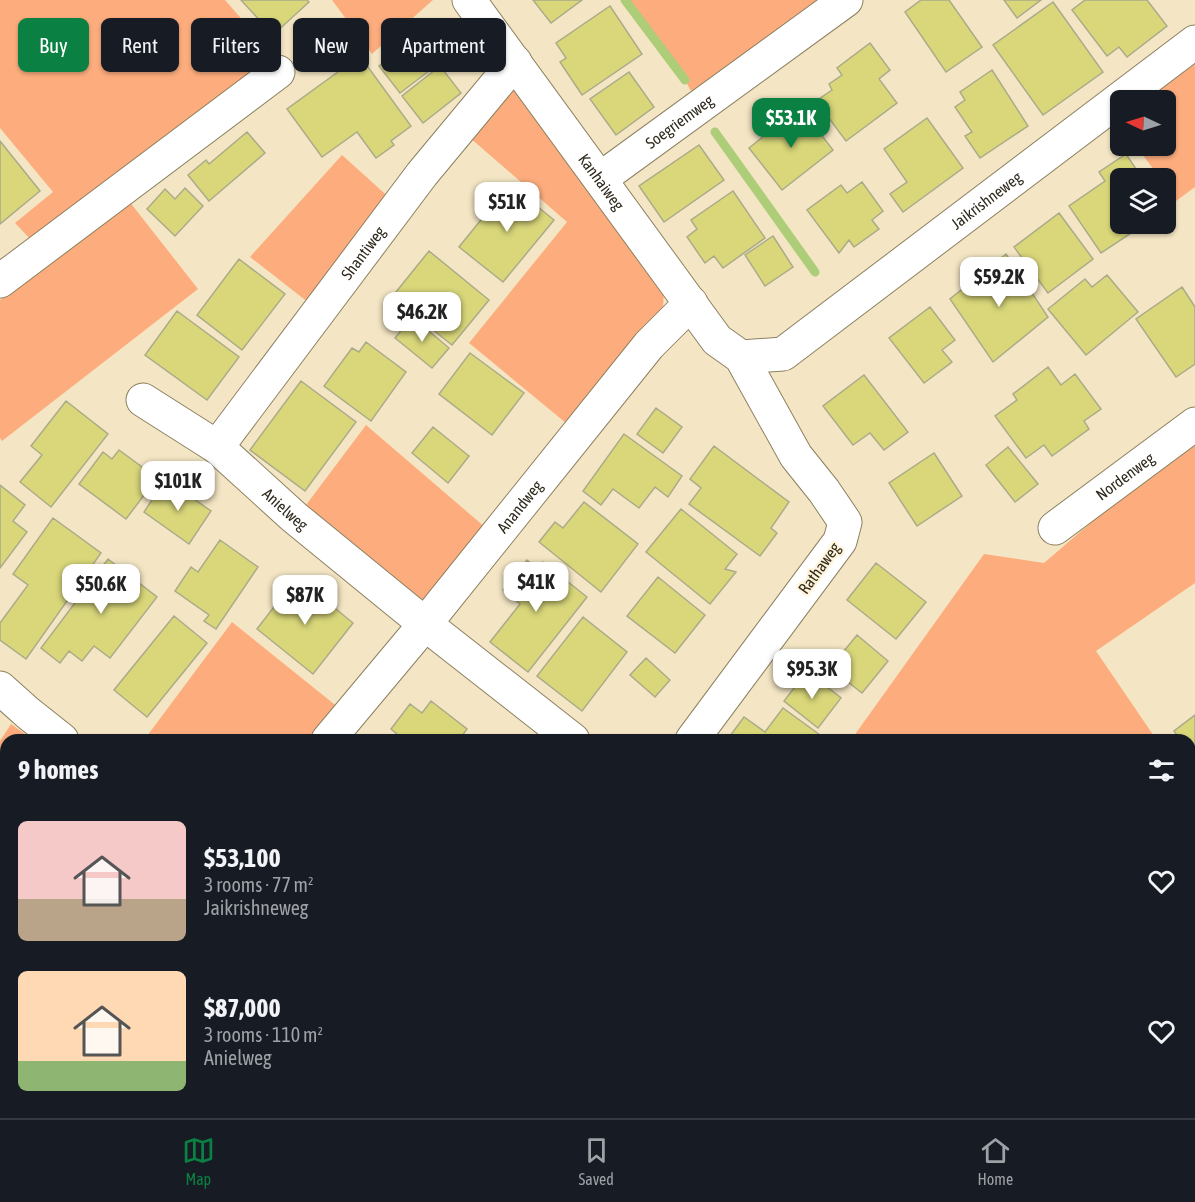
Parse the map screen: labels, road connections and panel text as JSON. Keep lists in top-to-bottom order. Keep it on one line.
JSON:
{"streets":{"street":["Soegriemweg","Kanhaiweg","Jaikrishneweg","Shantiweg","Nordenweg","Anandweg","Anielweg","Rathaweg"]},"crossings":[["Soegriemweg","Kanhaiweg"],["Kanhaiweg","Jaikrishneweg"],["Kanhaiweg","Shantiweg"],["Kanhaiweg","Anandweg"],["Kanhaiweg","Rathaweg"],["Jaikrishneweg","Rathaweg"],["Shantiweg","Anielweg"],["Anandweg","Anielweg"]],"north":"left","page":{"chip":["Buy","Rent","Filters","New","Apartment"],"price":["$53.1K","$51K","$59.2K","$46.2K","$101K","$41K","$50.6K","$87K","$95.3K"],"heading":"9 homes","list":[{"name":"$53,100","note":"3 rooms · 77 m² · Jaikrishneweg"},{"name":"$87,000","note":"3 rooms · 110 m² · Anielweg"}],"tabs":["Map","Saved","Home"]}}
